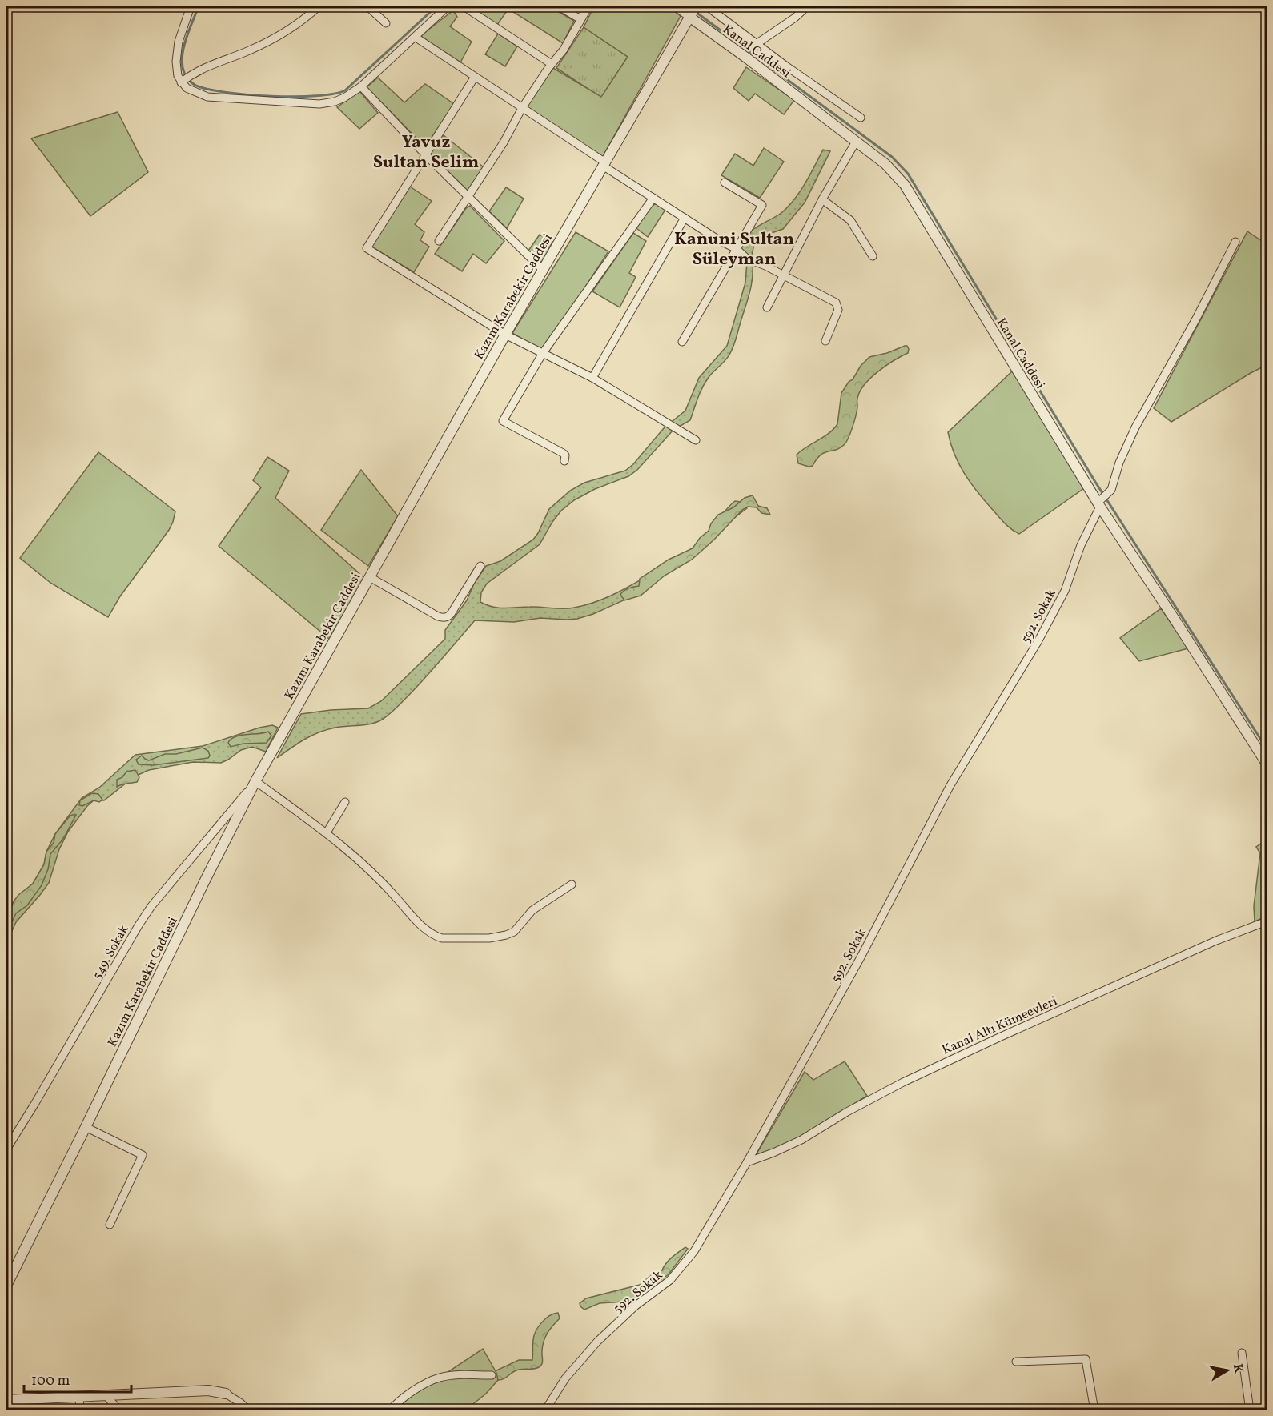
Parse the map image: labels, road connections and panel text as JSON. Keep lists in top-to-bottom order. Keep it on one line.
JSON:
{"streets":{"street":["Kanal Caddesi","Kazım Karabekir Caddesi","592. Sokak","549. Sokak","Kanal Altı Kümeevleri"]},"crossings":[["Kanal Caddesi","Kazım Karabekir Caddesi"],["Kanal Caddesi","592. Sokak"],["Kazım Karabekir Caddesi","549. Sokak"],["592. Sokak","Kanal Altı Kümeevleri"]],"districts":["Yavuz Sultan Selim","Kanuni Sultan Süleyman"],"scale_bar":"100 m","north":"right"}
